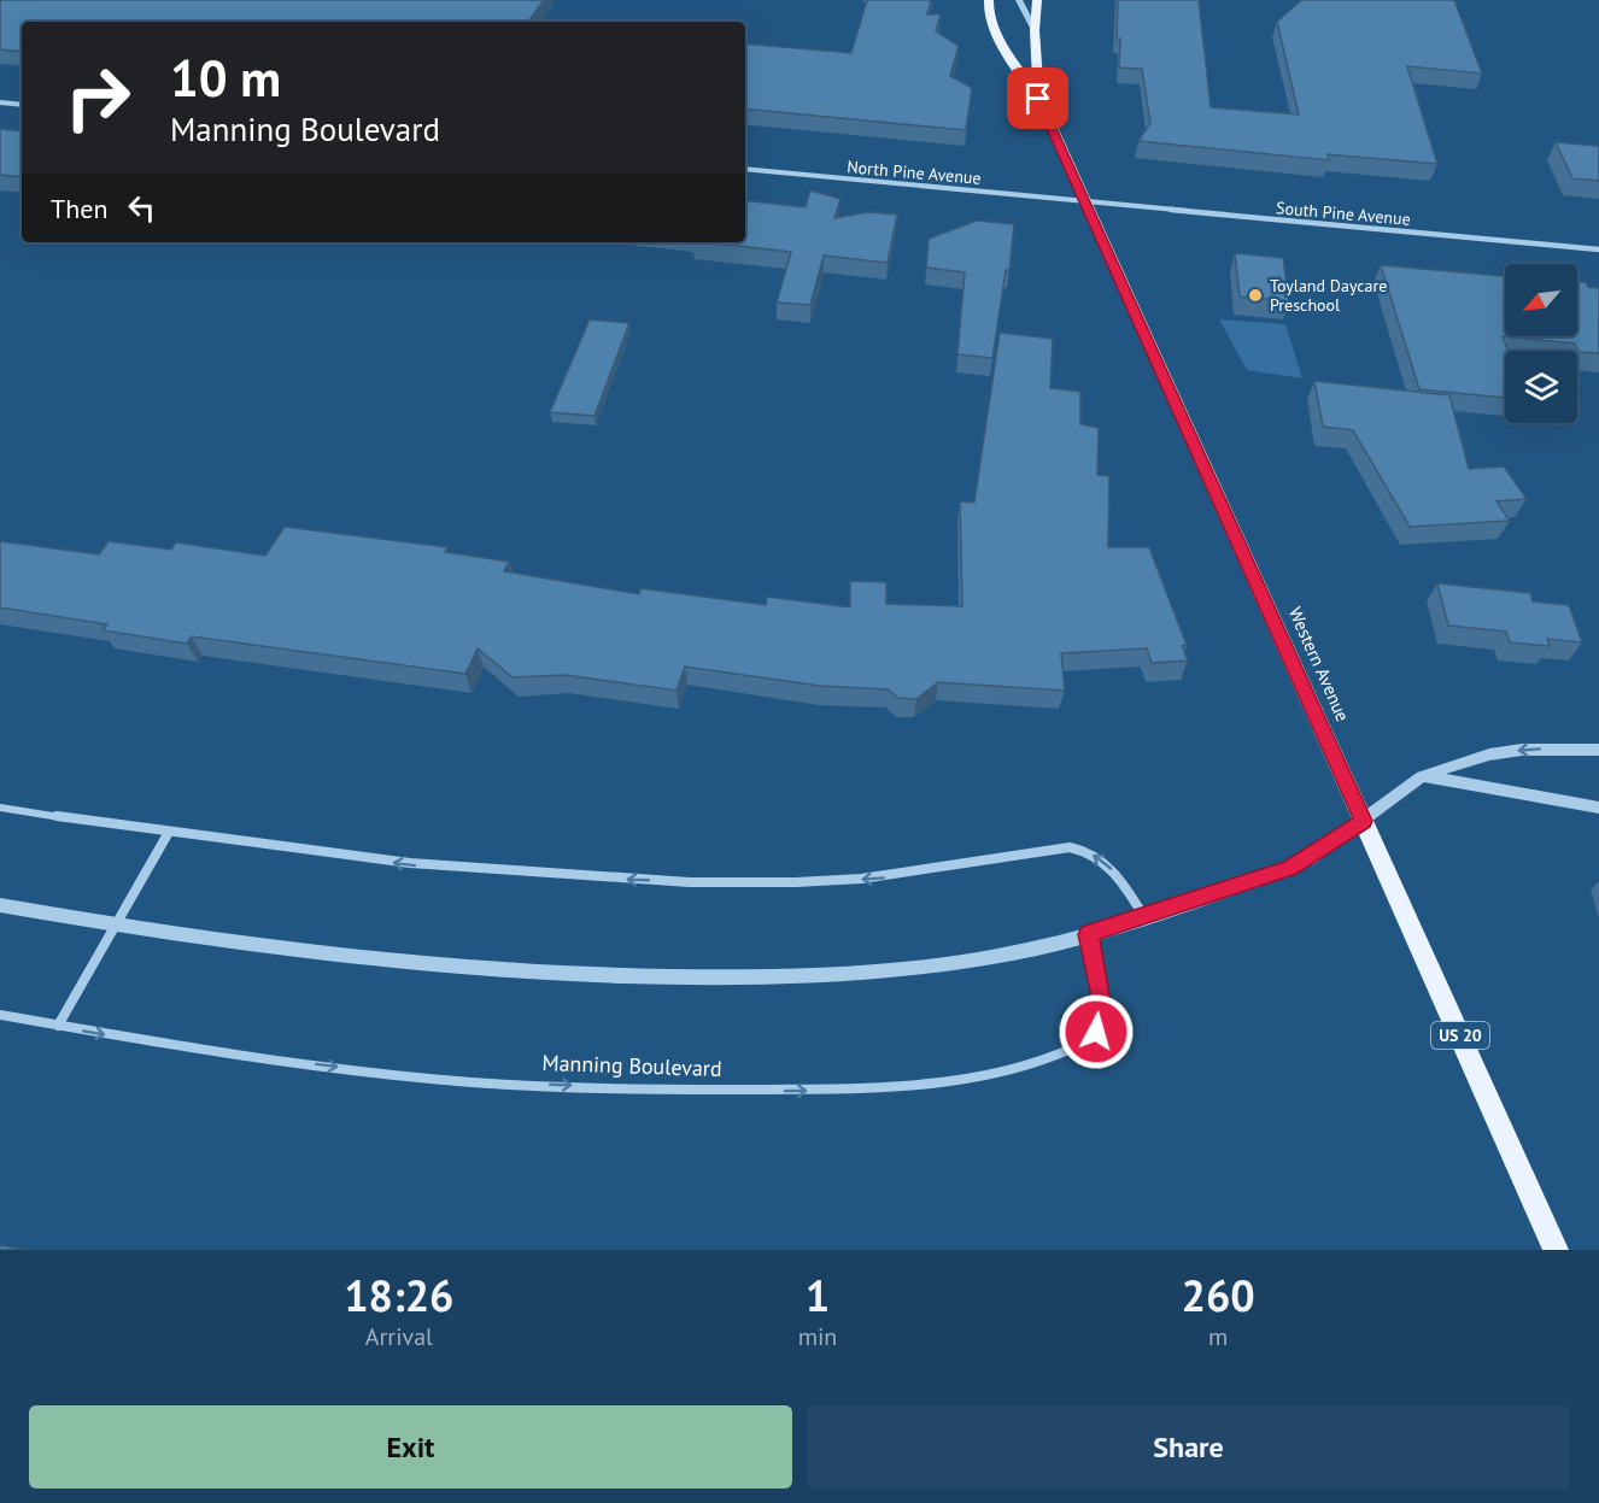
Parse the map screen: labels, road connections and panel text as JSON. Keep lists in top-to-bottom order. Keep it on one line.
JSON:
{"streets":{"main road":["Western Avenue","US 20"],"street":["North Pine Avenue","South Pine Avenue","Manning Boulevard"]},"crossings":[["North Pine Avenue","South Pine Avenue"],["North Pine Avenue","Western Avenue"],["South Pine Avenue","Western Avenue"],["Western Avenue","US 20"]],"one_way":["Manning Boulevard"],"places":["Toyland Daycare Preschool"],"north":"bottom left","page":{"turn":["10 m","Manning Boulevard"],"then":"Then","eta":["18:26","Arrival","1","min","260","m"],"buttons":["Exit","Share"]}}
